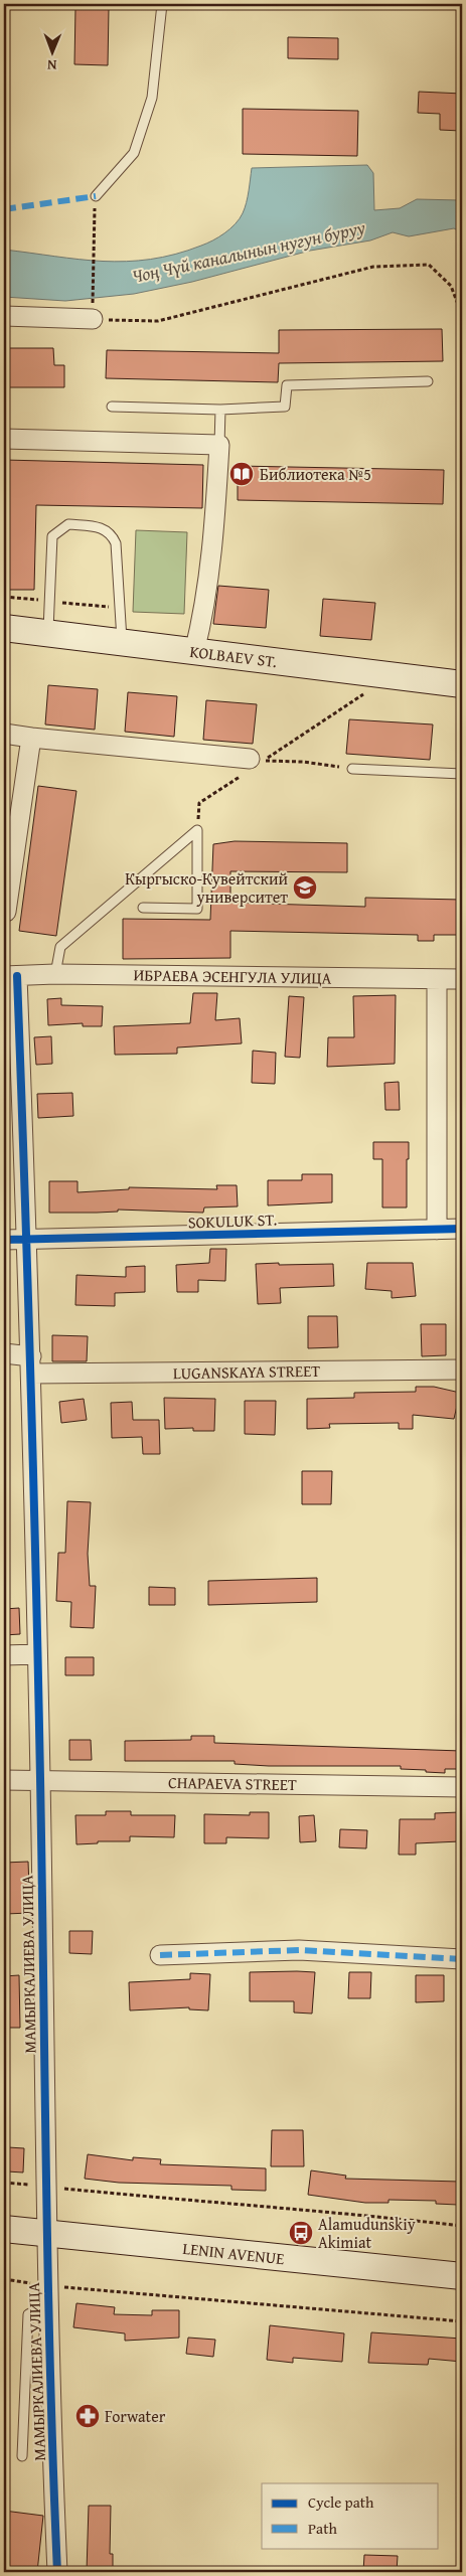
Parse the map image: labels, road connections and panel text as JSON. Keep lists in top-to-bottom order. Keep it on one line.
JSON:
{"streets":{"main road":["KOLBAEV ST.","LENIN AVENUE"],"street":["ИБРАЕВА ЭСЕНГУЛА УЛИЦА","SOKULUK ST.","LUGANSKAYA STREET","CHAPAEVA STREET","МАМЫРКАЛИЕВА УЛИЦА"]},"crossings":[["ИБРАЕВА ЭСЕНГУЛА УЛИЦА","МАМЫРКАЛИЕВА УЛИЦА"],["SOKULUK ST.","МАМЫРКАЛИЕВА УЛИЦА"],["LUGANSKAYA STREET","МАМЫРКАЛИЕВА УЛИЦА"],["CHAPAEVA STREET","МАМЫРКАЛИЕВА УЛИЦА"],["МАМЫРКАЛИЕВА УЛИЦА","LENIN AVENUE"]],"water":["Чоң Чүй каналынын нугун буруу"],"places":{"library":["Библиотека №5"],"school or university":["Кыргыско-Кувейтский университет"],"bus stop":["Alamudunskiy Akimiat"],"pharmacy":["Forwater"]},"legend":["Cycle path","Path"],"north":"bottom"}
